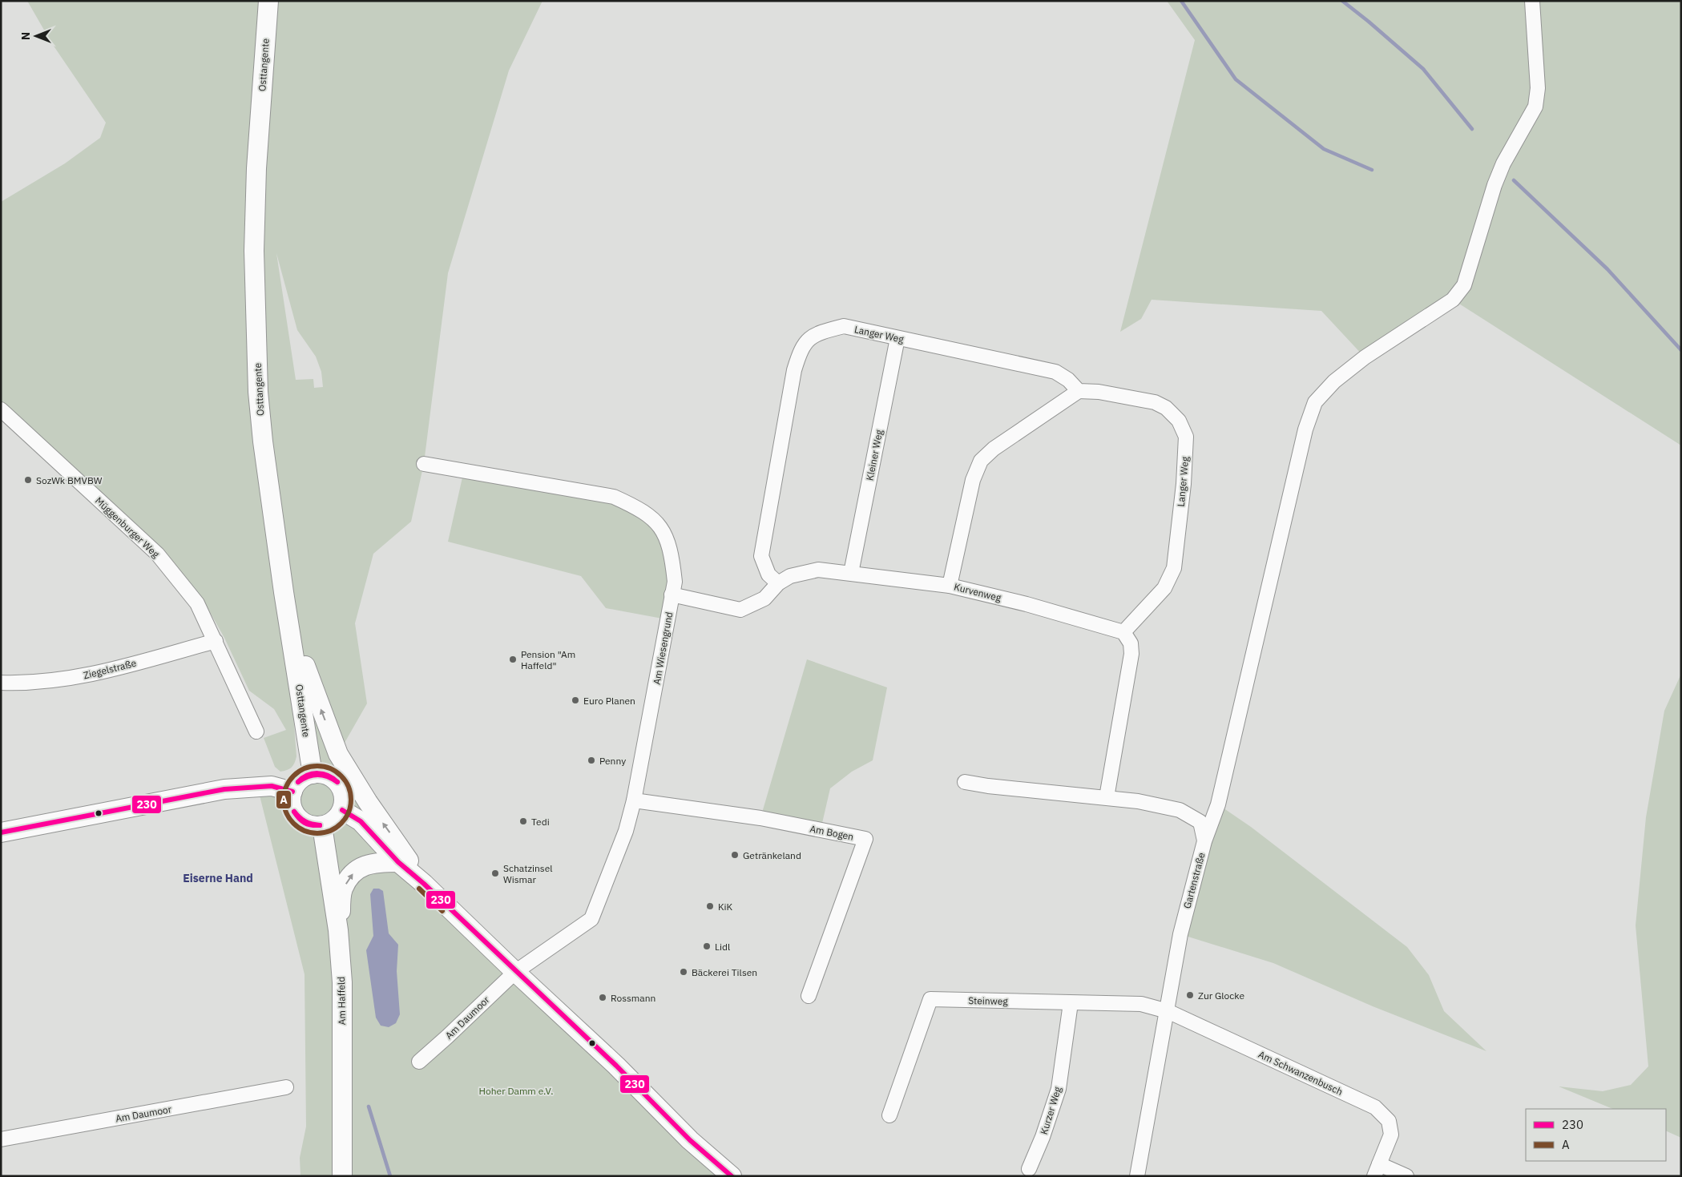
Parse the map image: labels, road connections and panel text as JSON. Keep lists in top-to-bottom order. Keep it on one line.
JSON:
{"streets":{"main road":["Osttangente","Am Haffeld"],"street":["Langer Weg","Kleiner Weg","Müggenburger Weg","Kurvenweg","Am Wiesengrund","Ziegelstraße","Am Bogen","Gartenstraße","Steinweg","Am Daumoor","Am Schwanzenbusch","Kurzer Weg"]},"crossings":[["Osttangente","Am Haffeld"],["Langer Weg","Kleiner Weg"],["Langer Weg","Kurvenweg"],["Kleiner Weg","Kurvenweg"],["Müggenburger Weg","Ziegelstraße"],["Kurvenweg","Am Wiesengrund"],["Am Wiesengrund","Am Bogen"],["Am Wiesengrund","Am Daumoor"],["Gartenstraße","Steinweg"],["Gartenstraße","Am Schwanzenbusch"],["Steinweg","Am Schwanzenbusch"],["Steinweg","Kurzer Weg"]],"districts":["Eiserne Hand"],"parks":["Hoher Damm e.V."],"places":["SozWk BMVBW","Pension \"Am Haffeld\"","Euro Planen","Penny","Tedi","Getränkeland","Schatzinsel Wismar","KiK","Lidl","Bäckerei Tilsen","Zur Glocke","Rossmann"],"lines":["transit line A","transit line 230"],"legend":["230","A"],"north":"left"}
